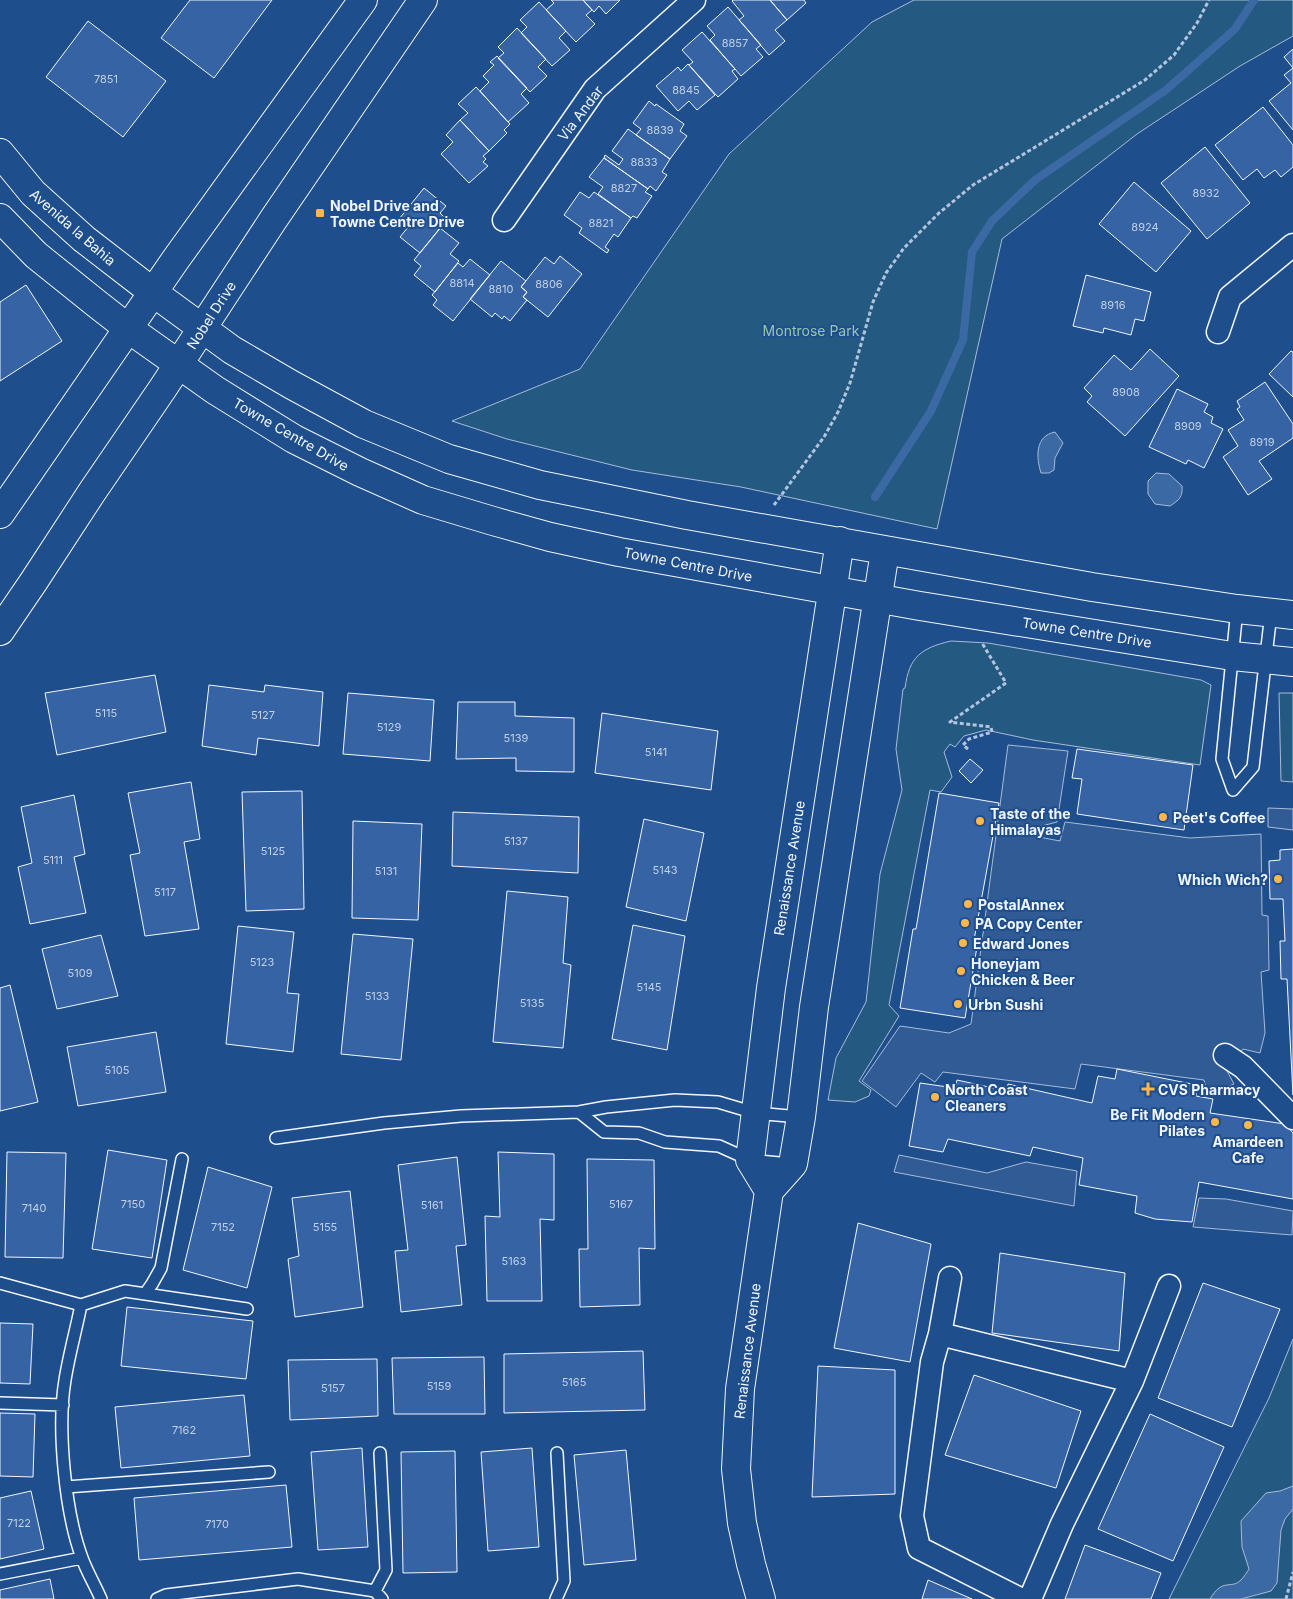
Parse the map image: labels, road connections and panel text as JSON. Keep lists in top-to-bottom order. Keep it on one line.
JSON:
{"streets":{"main road":["Avenida la Bahia","Nobel Drive","Towne Centre Drive","Renaissance Avenue"],"street":["Via Andar"]},"crossings":[["Nobel Drive","Towne Centre Drive"],["Towne Centre Drive","Renaissance Avenue"]],"parks":["Montrose Park"],"places":{"transit":["Nobel Drive and Towne Centre Drive"],"other":["Peet's Coffee","Taste of the Himalayas","Which Wich?","PostalAnnex","PA Copy Center","Edward Jones","Honeyjam Chicken & Beer","Urbn Sushi","North Coast Cleaners","Be Fit Modern Pilates","Amardeen Cafe"],"health":["CVS Pharmacy"]},"house_numbers":["8857","7851","8845","8839","8833","8827","8932","8821","8924","8814","8806","8810","8916","8908","8909","8919","5115","5127","5129","5139","5141","5137","5125","5111","5143","5131","5117","5123","5109","5145","5133","5135","5105","7150","5167","5161","7140","7152","5155","5163","5165","5159","5157","7162","7122","7170"]}
